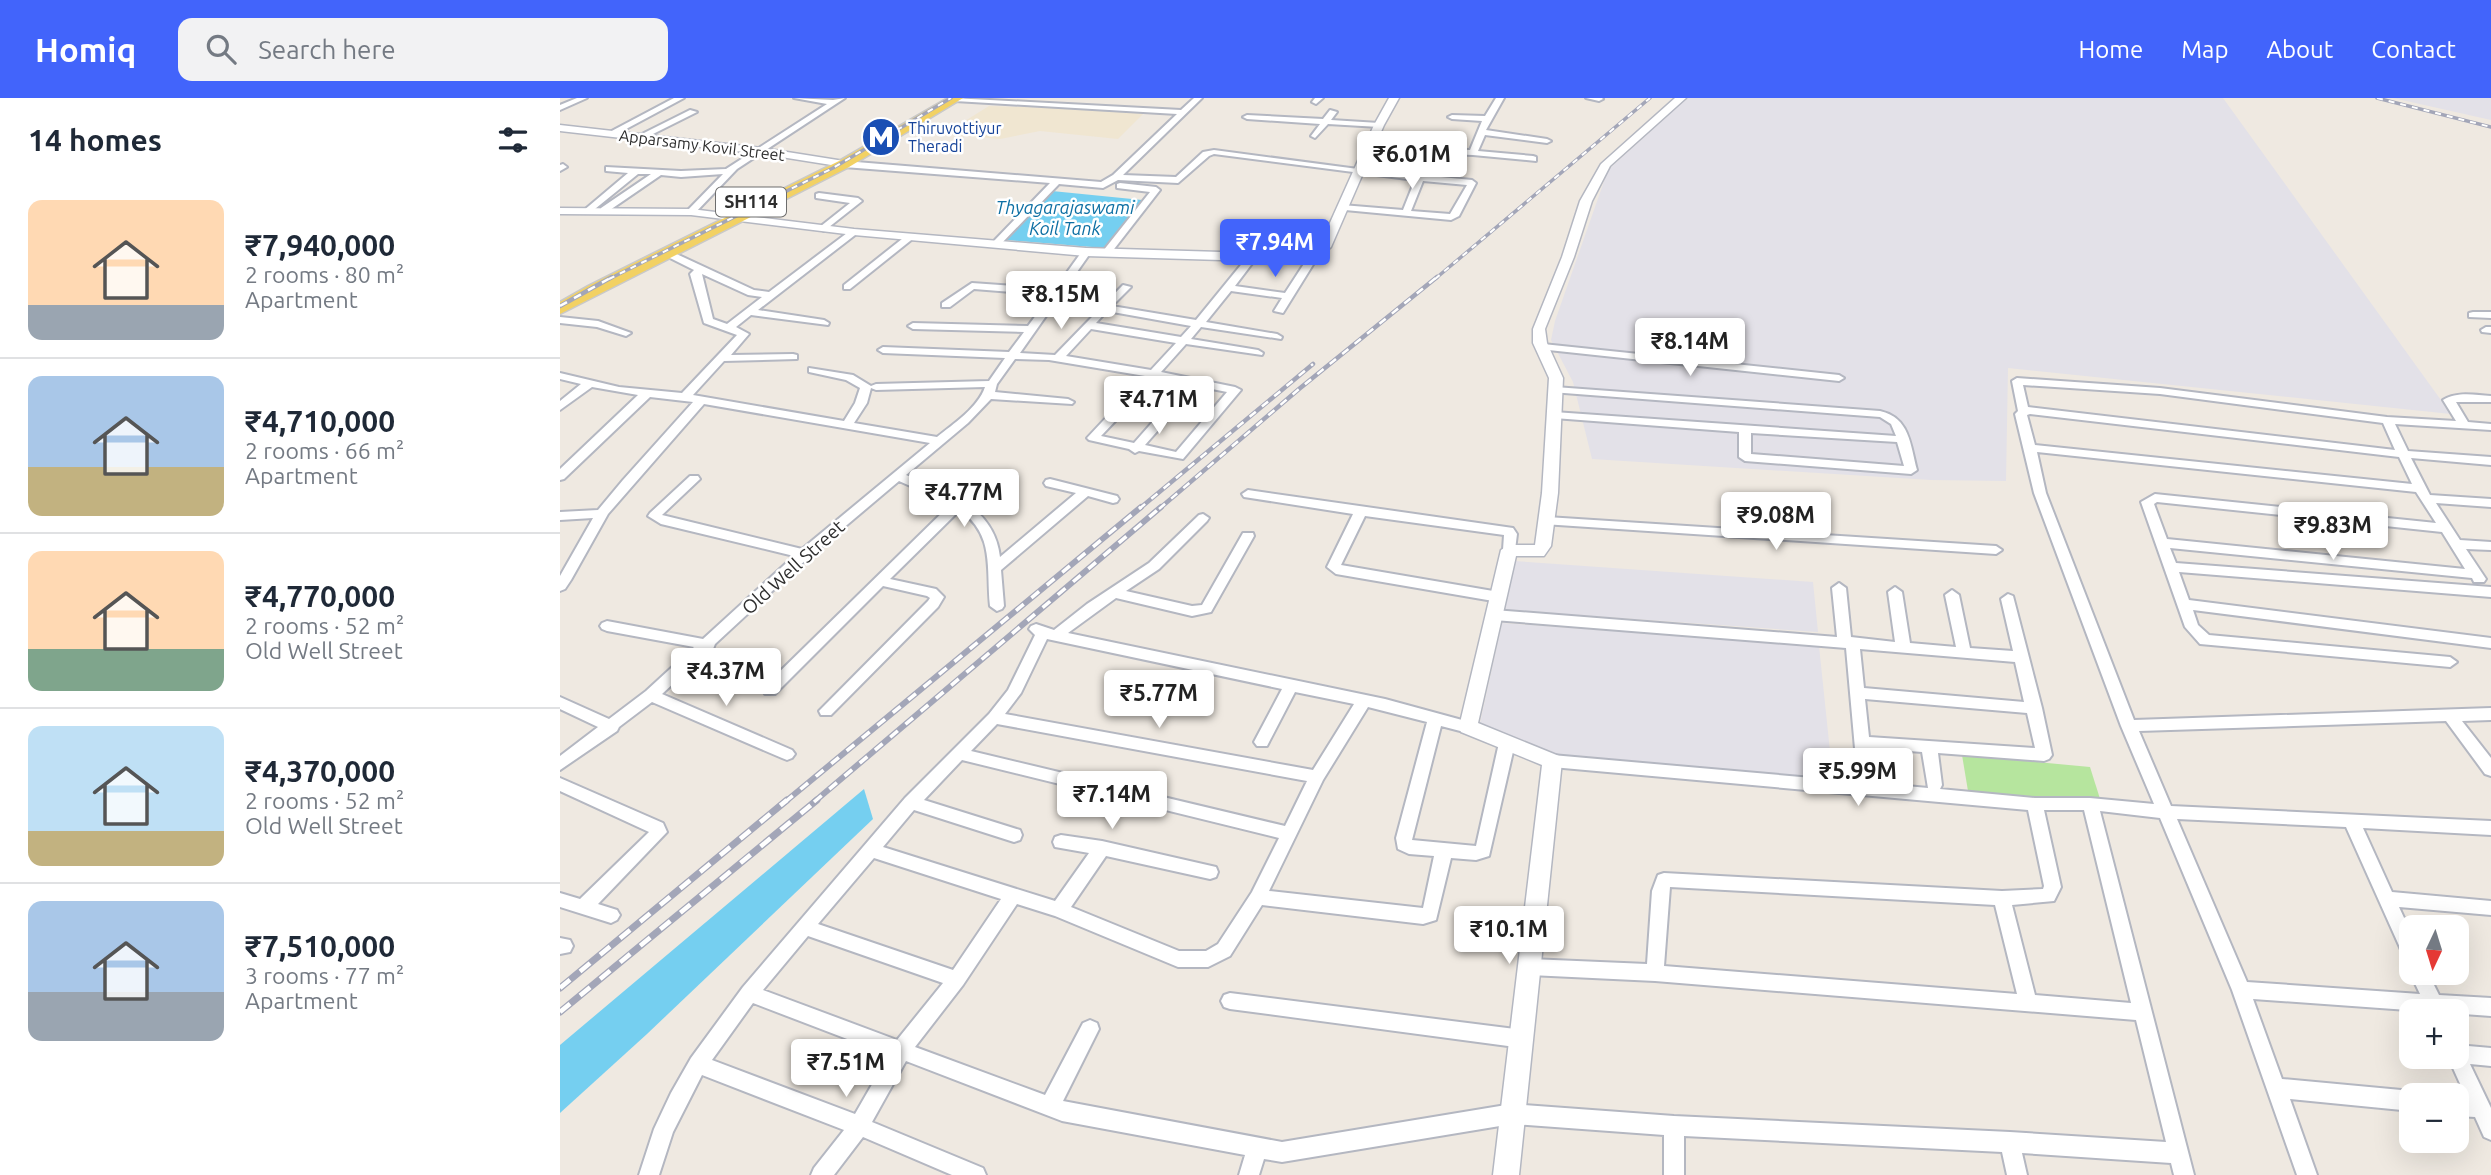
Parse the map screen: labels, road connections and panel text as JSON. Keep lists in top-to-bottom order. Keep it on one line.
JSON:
{"streets":{"main road":["SH114"],"street":["Apparsamy Kovil Street","Old Well Street"]},"crossings":[["Apparsamy Kovil Street","SH114"]],"water":["Thyagarajaswami Koil Tank"],"places":{"metro station":["Thiruvottiyur Theradi"]},"north":"bottom","page":{"header":"Homiq","search":"Search here","nav":["Home","Map","About","Contact"],"heading":"14 homes","price":["₹6.01M","₹7.94M","₹8.15M","₹8.14M","₹4.71M","₹4.77M","₹9.08M","₹9.83M","₹4.37M","₹5.77M","₹5.99M","₹7.14M","₹10.1M","₹7.51M"],"list":[{"name":"₹7,940,000","note":"2 rooms · 80 m² · Apartment"},{"name":"₹4,710,000","note":"2 rooms · 66 m² · Apartment"},{"name":"₹4,770,000","note":"2 rooms · 52 m² · Old Well Street"},{"name":"₹4,370,000","note":"2 rooms · 52 m² · Old Well Street"},{"name":"₹7,510,000","note":"3 rooms · 77 m² · Apartment"}],"map_buttons":["+","−"]}}
